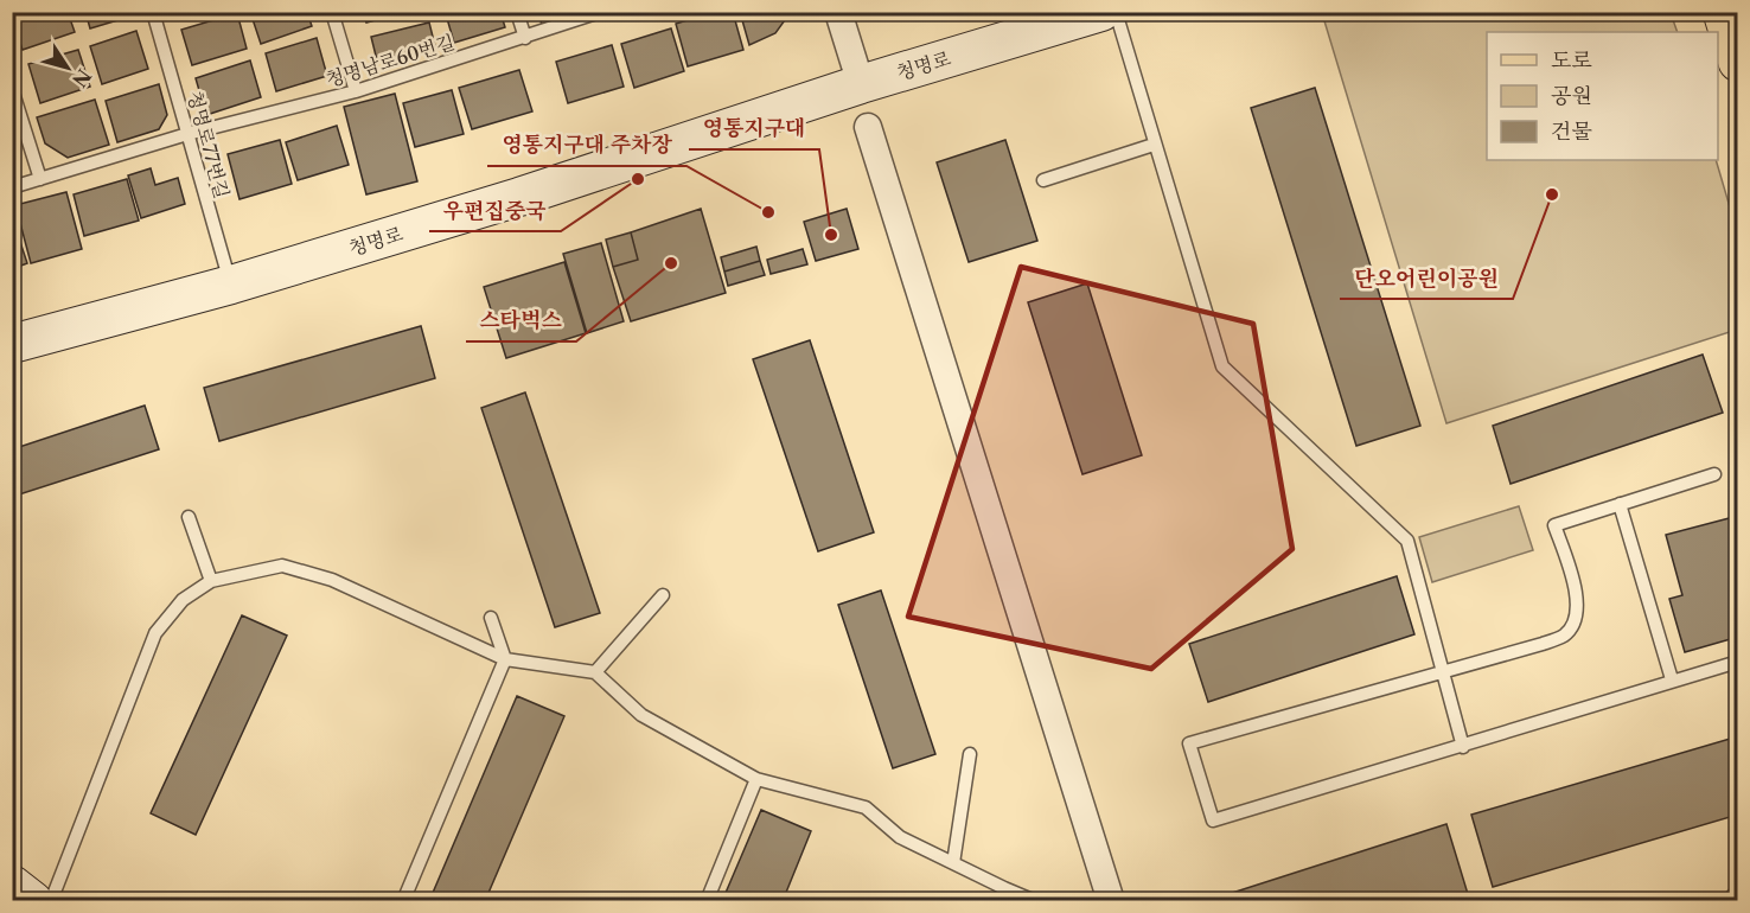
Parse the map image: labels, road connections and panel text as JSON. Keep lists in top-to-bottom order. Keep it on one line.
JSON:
{"streets":{"street":["청명로"],"lane":["청명남로60번길","청명로77번길"]},"crossings":[["청명남로60번길","청명로77번길"],["청명로","청명로77번길"]],"places":["우편집중국","단오어린이공원","영통지구대 주차장","영통지구대","스타벅스"],"legend":["도로","공원","건물"],"north":"bottom right"}
